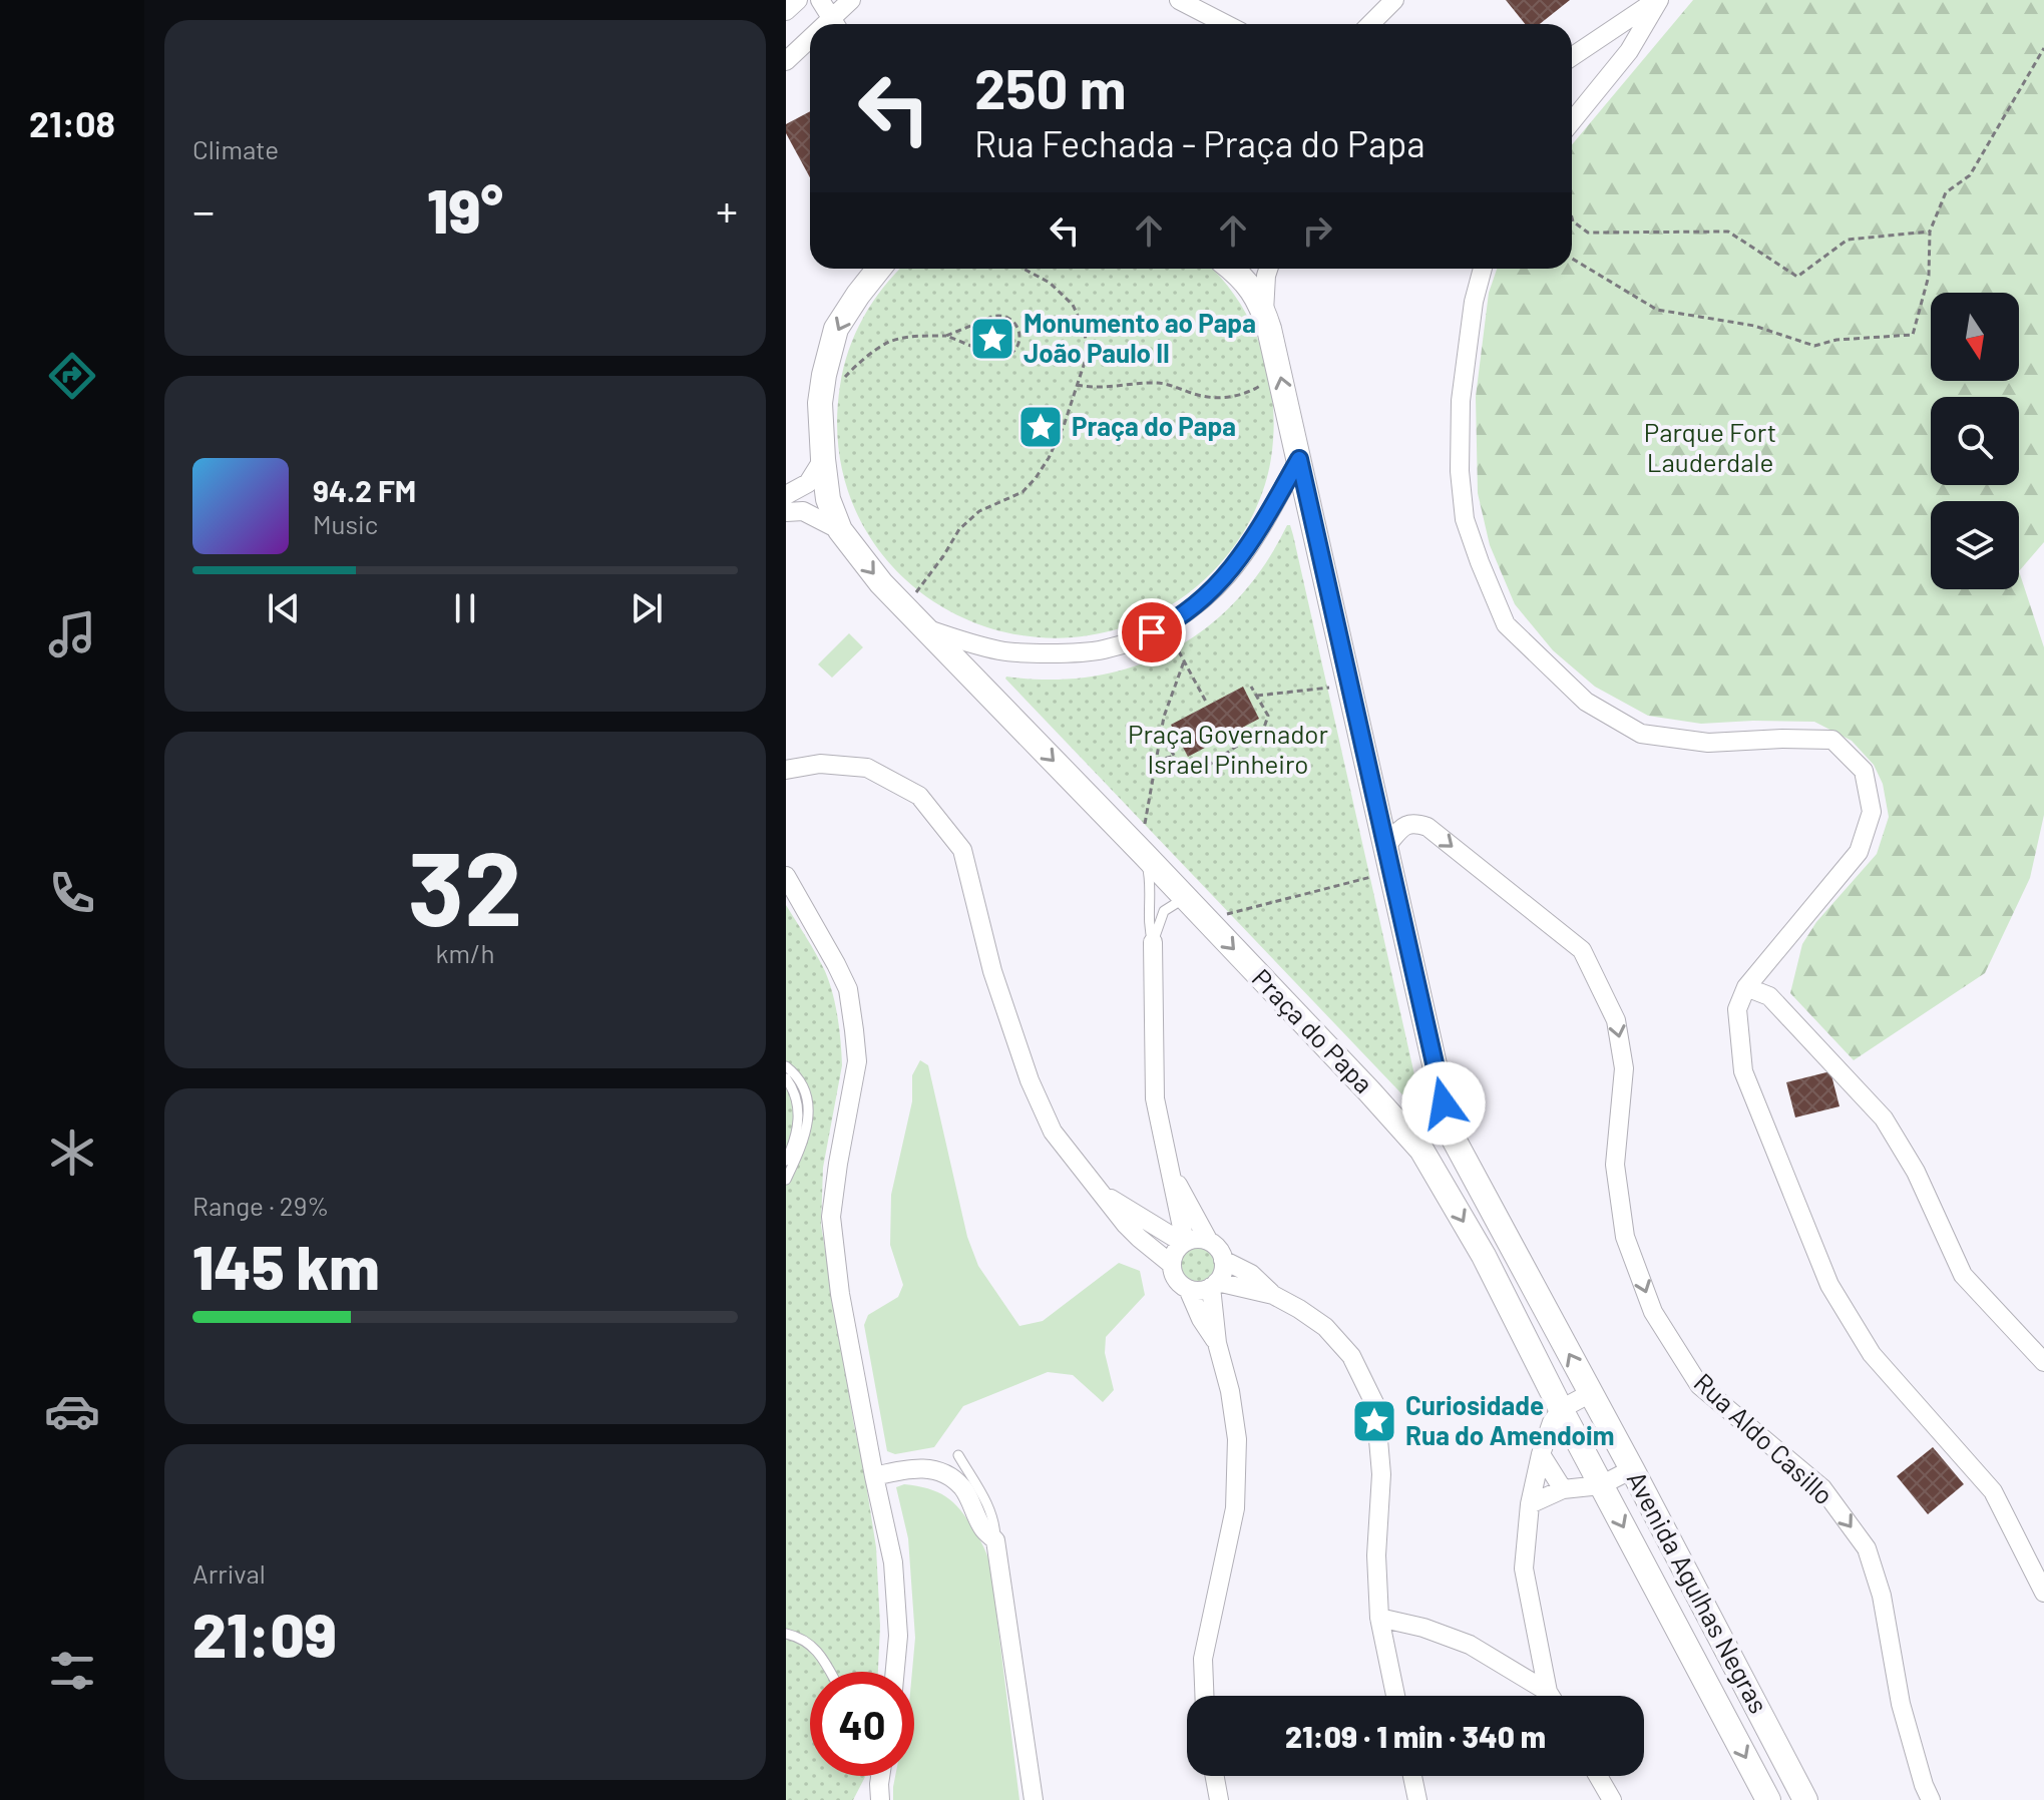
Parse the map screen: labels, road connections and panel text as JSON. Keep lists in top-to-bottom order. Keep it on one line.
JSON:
{"streets":{"street":["Praça do Papa","Rua Aldo Casillo","Avenida Agulhas Negras"]},"crossings":[["Praça do Papa","Avenida Agulhas Negras"]],"parks":["Parque Fort Lauderdale","Praça Governador Israel Pinheiro"],"places":{"place":["Monumento ao Papa João Paulo II","Praça do Papa","Curiosidade Rua do Amendoim"]},"north":"bottom","page":{"tabs":"21:08","tile":["Climate",["32","km/h"],["Range · 29%","145 km"],["Arrival","21:09"]],"turn":["250 m","Rua Fechada - Praça do Papa"],"heat":["−","19°","+"],"song":["94.2 FM","Music"],"limit":"40","trip":"21:09 · 1 min · 340 m"}}
